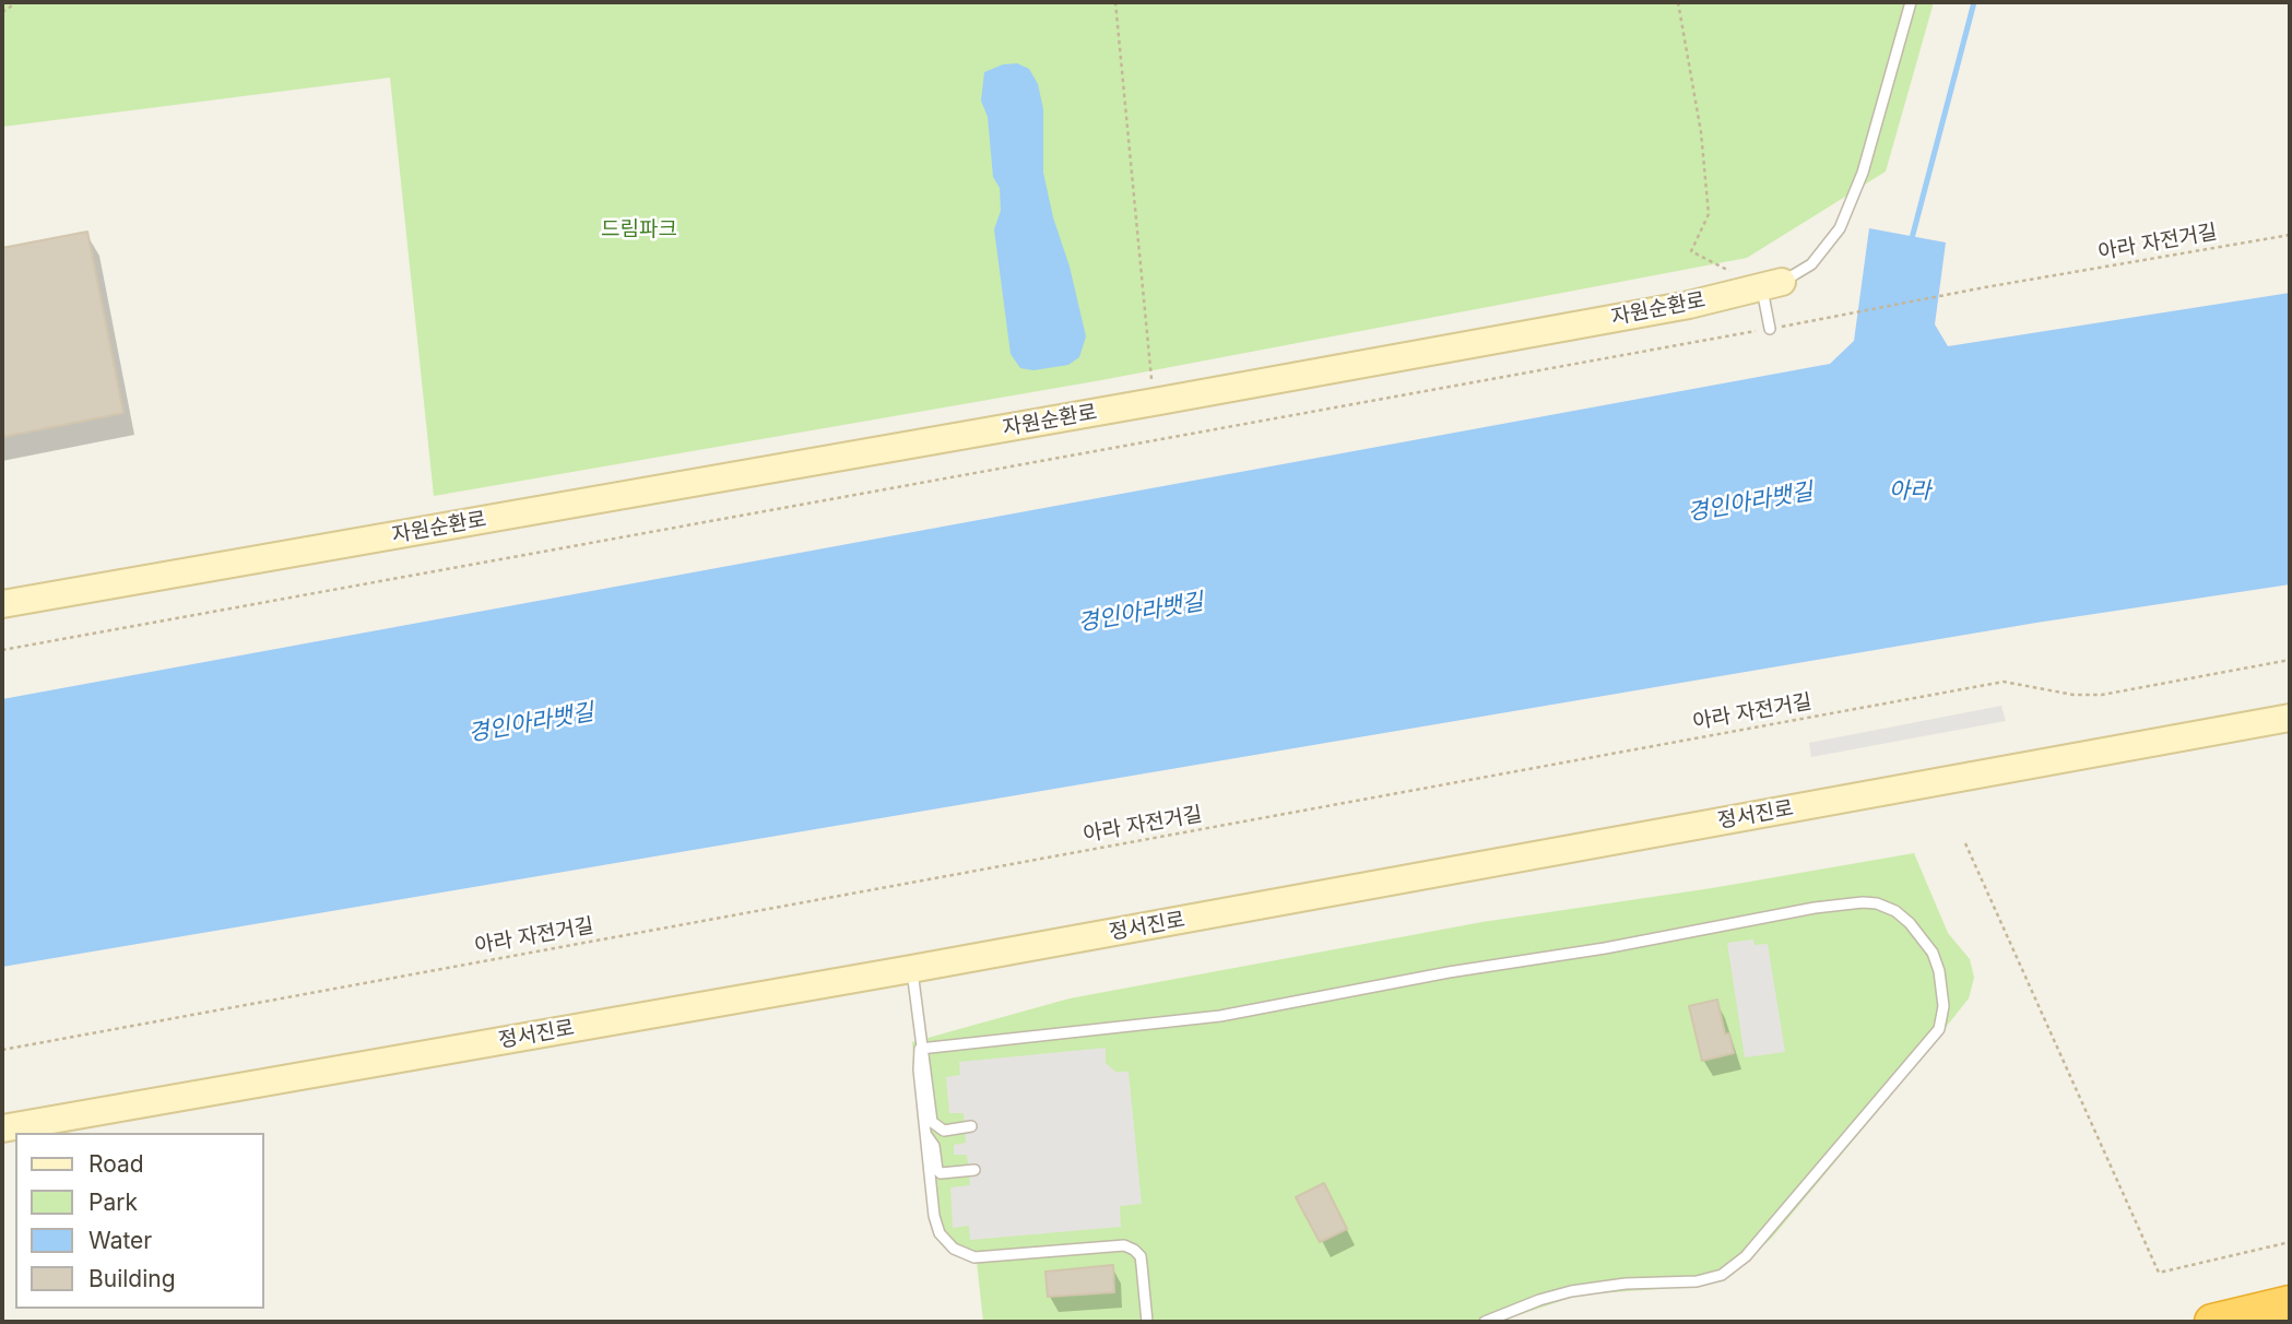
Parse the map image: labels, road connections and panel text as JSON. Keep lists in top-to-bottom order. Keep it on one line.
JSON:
{"streets":{"street":["자원순환로","정서진로"],"path":["아라 자전거길"]},"water":["아라","경인아라뱃길"],"parks":["드림파크"],"legend":["Road","Park","Water","Building"]}
